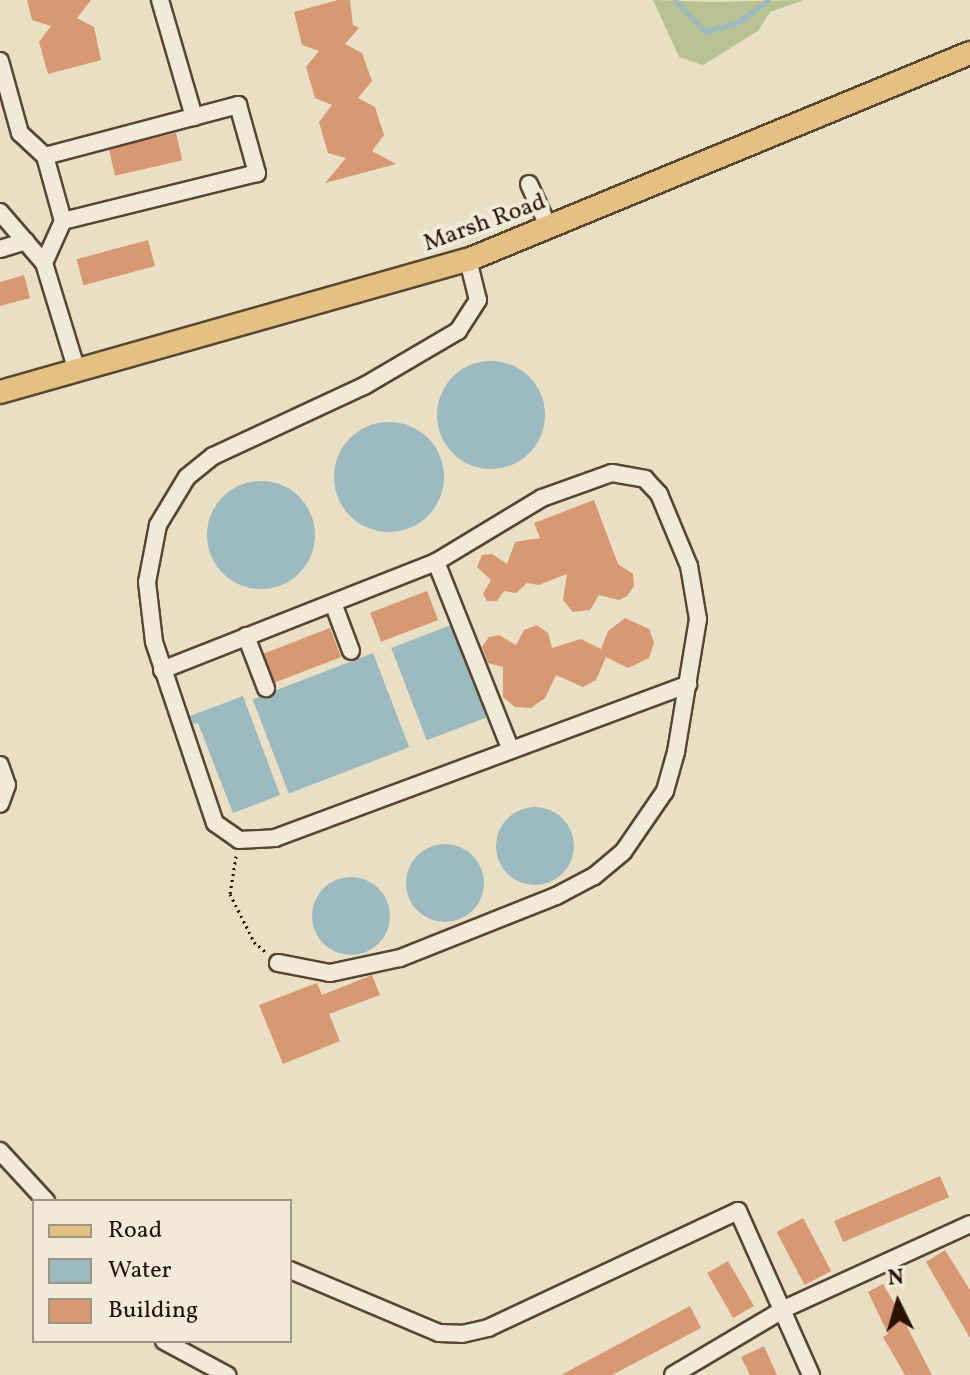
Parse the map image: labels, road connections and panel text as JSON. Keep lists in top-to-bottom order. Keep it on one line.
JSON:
{"streets":{"main road":["Marsh Road"]},"legend":["Road","Water","Building"],"north":"top"}
